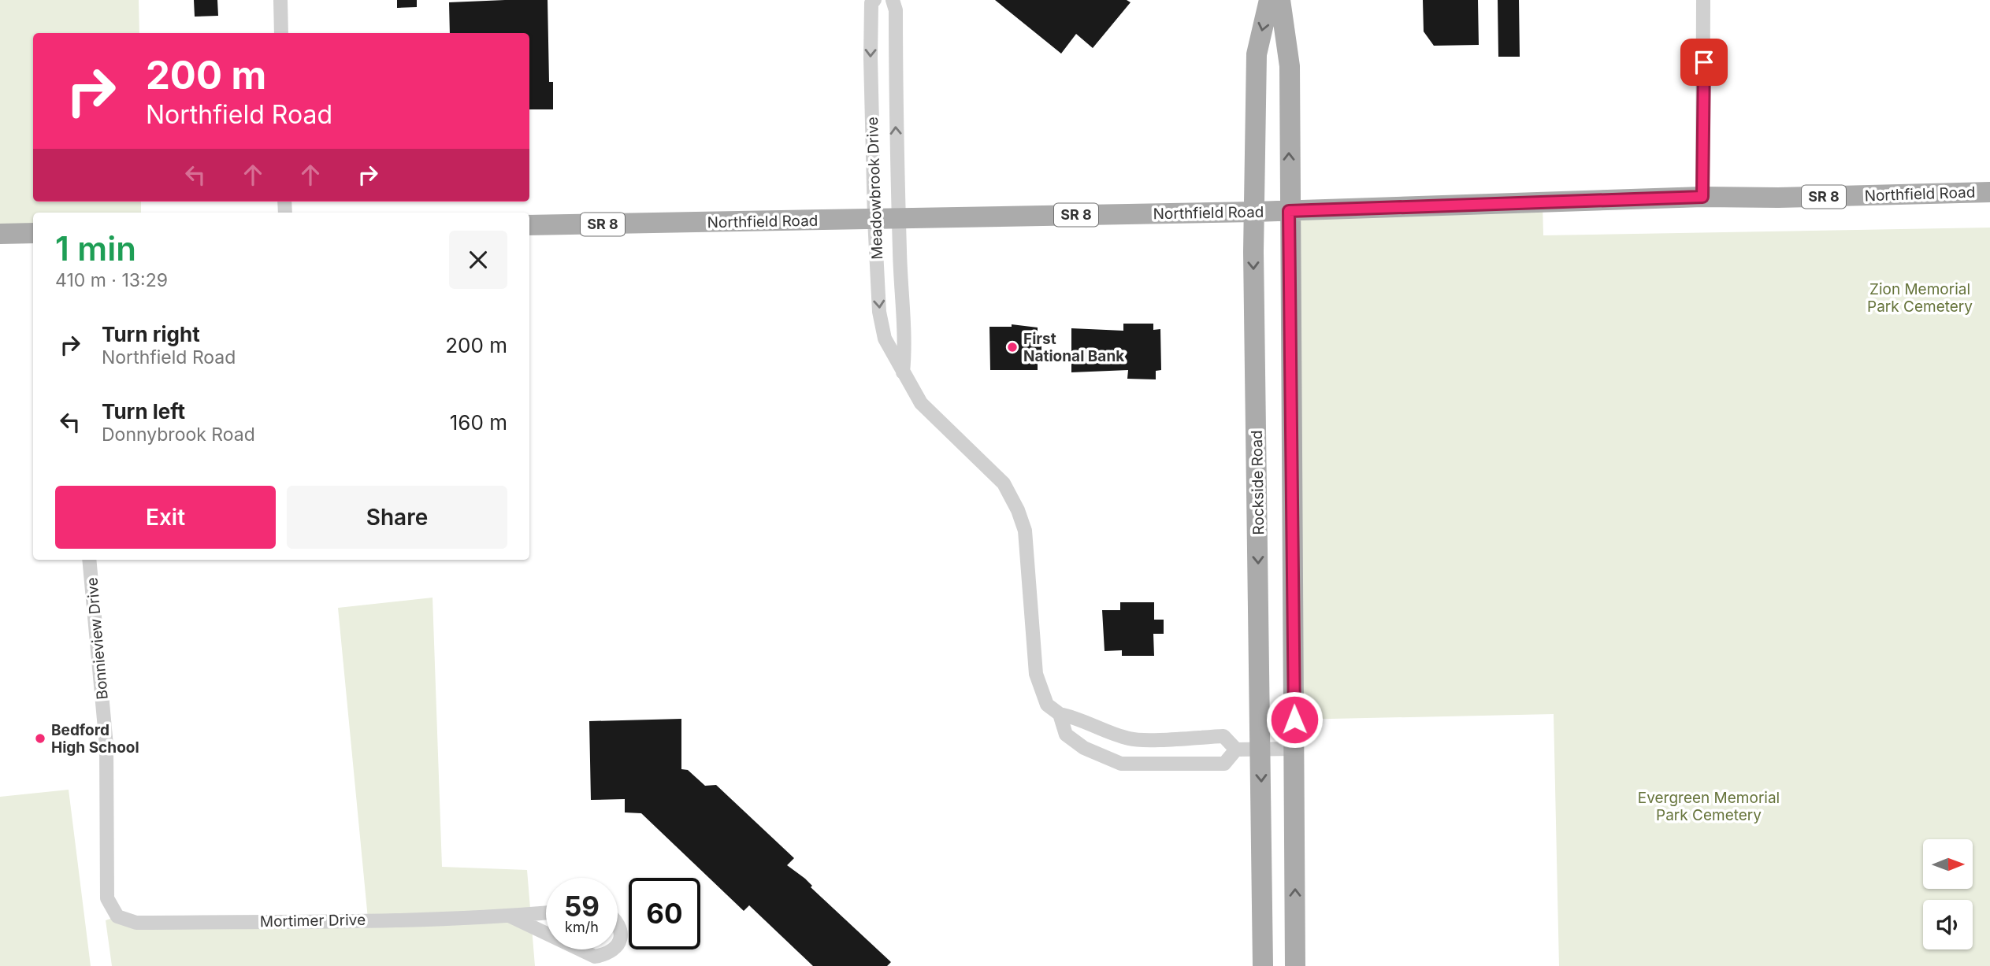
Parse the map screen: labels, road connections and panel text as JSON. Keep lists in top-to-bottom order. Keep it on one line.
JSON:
{"streets":{"main road":["Northfield Road","SR 8","Rockside Road"],"street":["Meadowbrook Drive","Bonnieview Drive","Mortimer Drive"]},"crossings":[["Meadowbrook Drive","Northfield Road"],["Northfield Road","Rockside Road"],["Bonnieview Drive","Mortimer Drive"]],"parks":["Zion Memorial Park Cemetery","Evergreen Memorial Park Cemetery"],"places":["First National Bank","Bedford High School"],"north":"right","page":{"turn":["200 m","Northfield Road"],"heading":["1 min","410 m · 13:29"],"list":[{"name":"Turn right","note":"Northfield Road","value":"200 m"},{"name":"Turn left","note":"Donnybrook Road","value":"160 m"}],"buttons":["Exit","Share"],"speed":"59 km/h","limit":"60"}}
